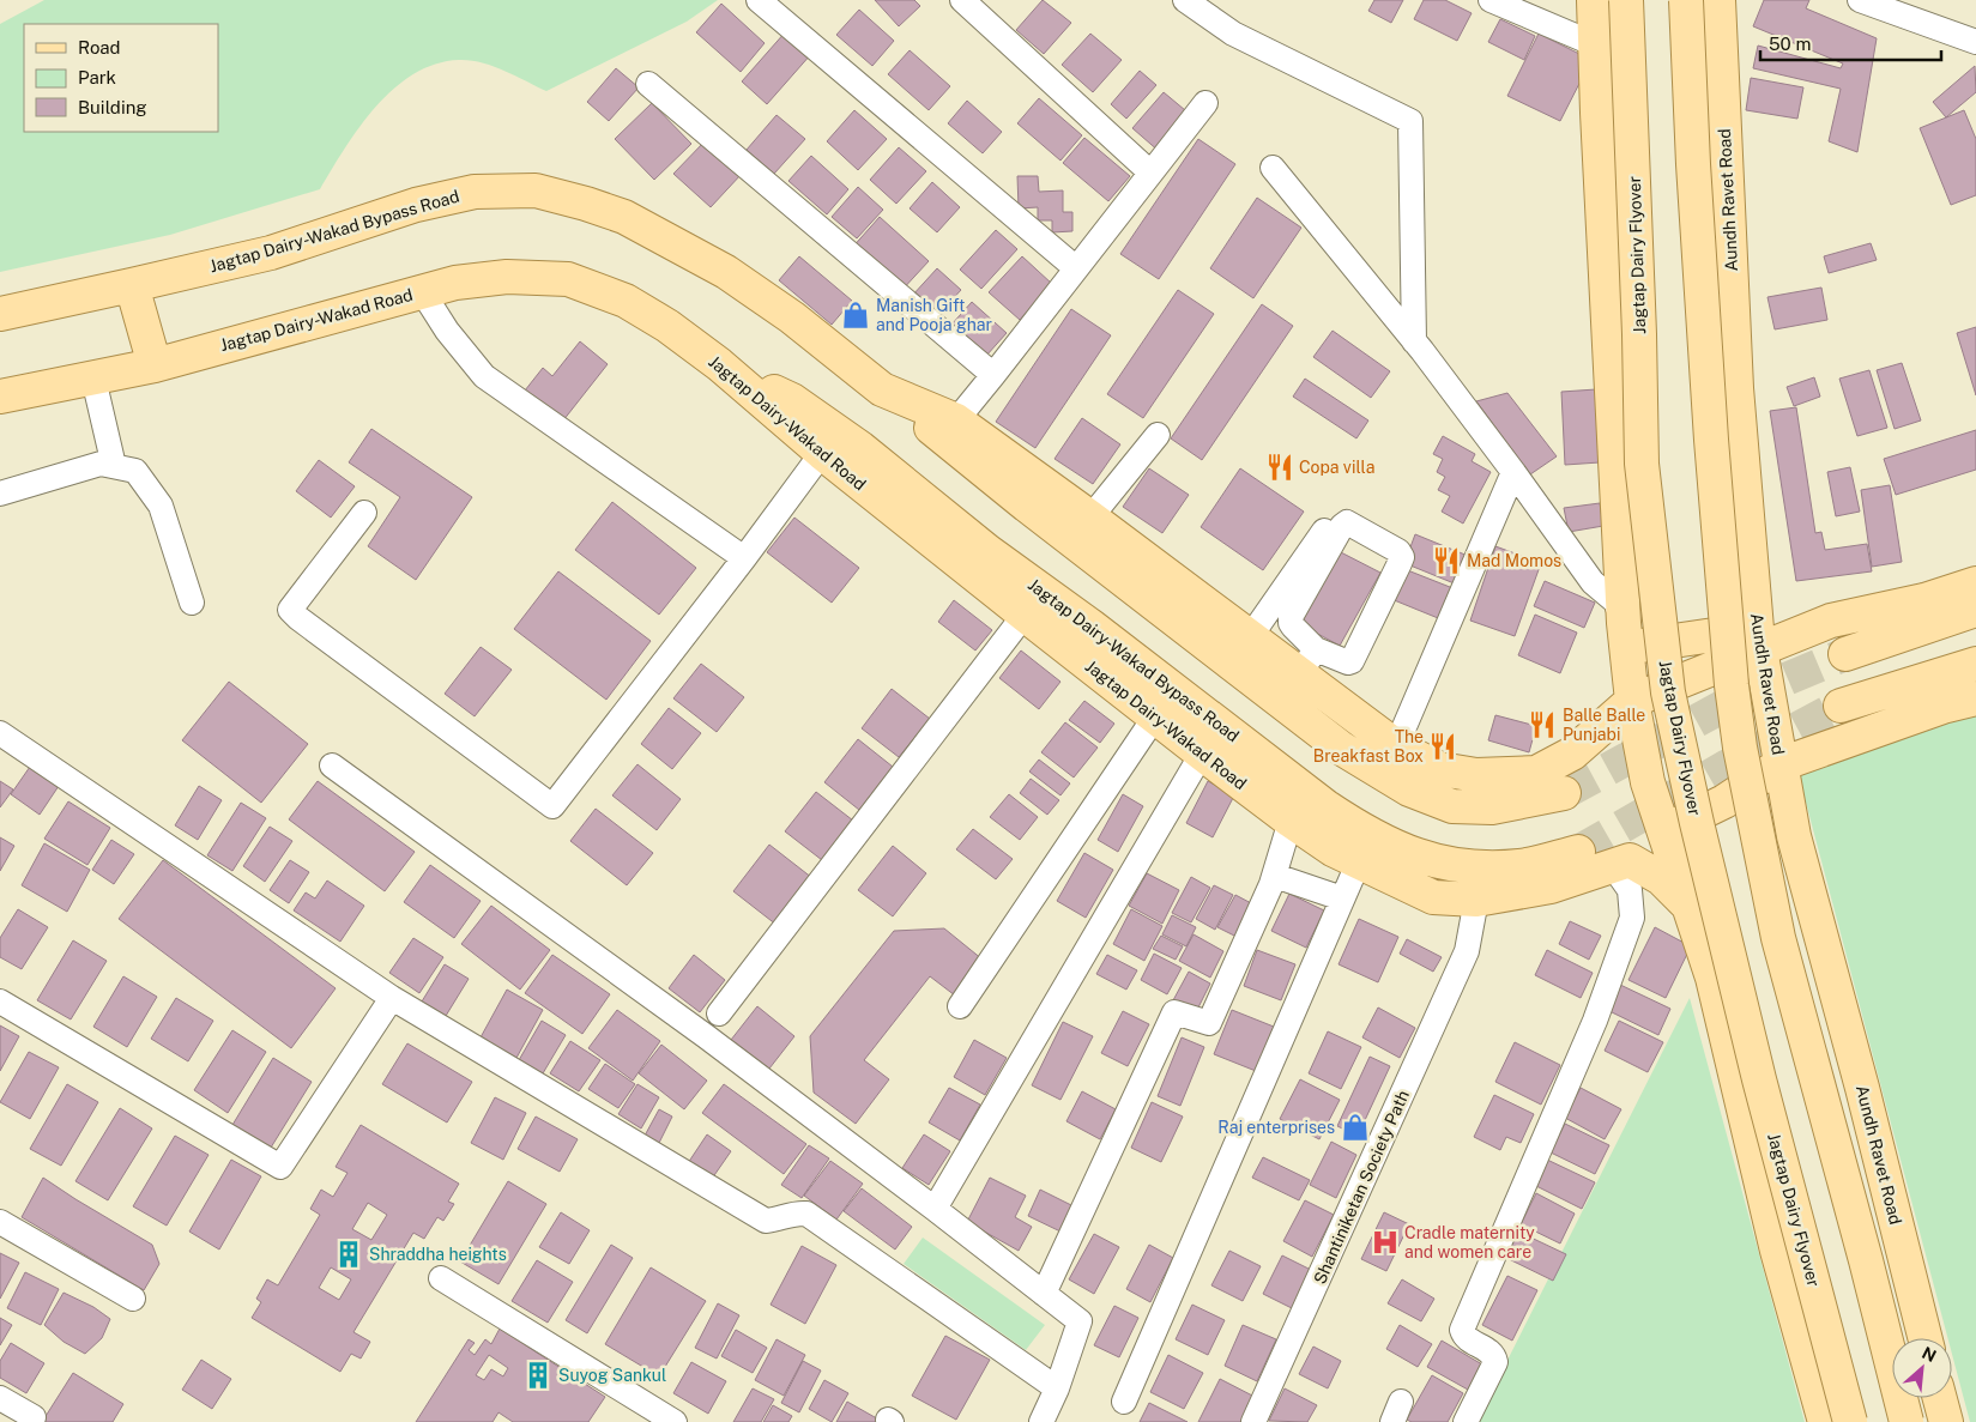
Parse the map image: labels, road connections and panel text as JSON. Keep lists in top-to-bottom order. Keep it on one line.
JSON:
{"streets":{"main road":["Aundh Ravet Road","Jagtap Dairy-Wakad Bypass Road","Jagtap Dairy Flyover","Jagtap Dairy-Wakad Road"],"street":["Shantiniketan Society Path"]},"crossings":[["Jagtap Dairy-Wakad Bypass Road","Jagtap Dairy-Wakad Road"],["Jagtap Dairy-Wakad Road","Shantiniketan Society Path"]],"places":{"shop":["Manish Gift and Pooja ghar","Raj enterprises"],"restaurant":["Copa villa","Mad Momos","Balle Balle Punjabi","The Breakfast Box"],"hospital":["Cradle maternity and women care"],"building":["Shraddha heights","Suyog Sankul"]},"legend":["Road","Park","Building"],"scale_bar":"50 m","north":"top right"}
